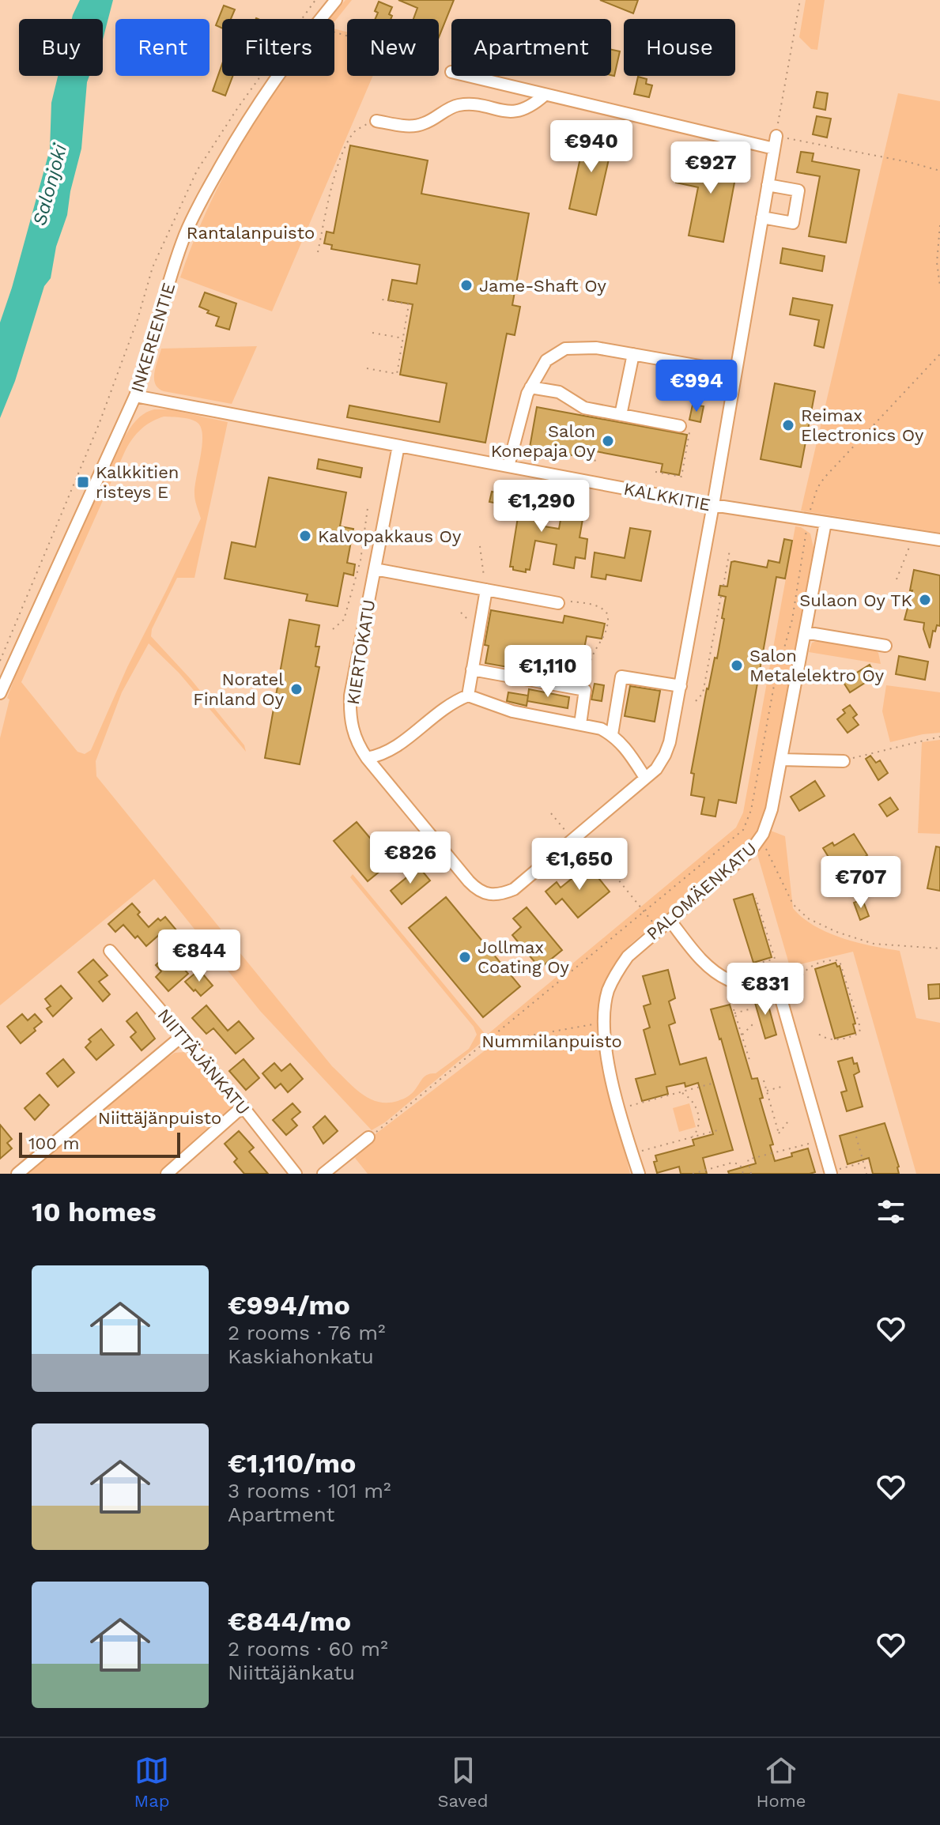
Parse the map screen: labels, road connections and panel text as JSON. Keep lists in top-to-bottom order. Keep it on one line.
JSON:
{"streets":{"street":["INKEREENTIE","KALKKITIE","KIERTOKATU","PALOMÄENKATU","NIITTÄJÄNKATU"]},"crossings":[["INKEREENTIE","KALKKITIE"],["KALKKITIE","KIERTOKATU"],["KALKKITIE","PALOMÄENKATU"]],"water":["Salonjoki"],"parks":["Rantalanpuisto","Nummilanpuisto","Niittäjänpuisto"],"places":{"other":["Jame-Shaft Oy","Reimax Electronics Oy","Salon Konepaja Oy","Kalvopakkaus Oy","Sulaon Oy TK","Salon Metalelektro Oy","Noratel Finland Oy","Jollmax Coating Oy"],"transit":["Kalkkitien risteys E"]},"scale_bar":"100 m","page":{"chip":["Buy","Rent","Filters","New","Apartment","House"],"price":["€940","€927","€994","€1,290","€1,110","€826","€1,650","€707","€844","€831"],"scale":"100 m","heading":"10 homes","list":[{"name":"€994/mo","note":"2 rooms · 76 m² · Kaskiahonkatu"},{"name":"€1,110/mo","note":"3 rooms · 101 m² · Apartment"},{"name":"€844/mo","note":"2 rooms · 60 m² · Niittäjänkatu"}],"tabs":["Map","Saved","Home"]}}
